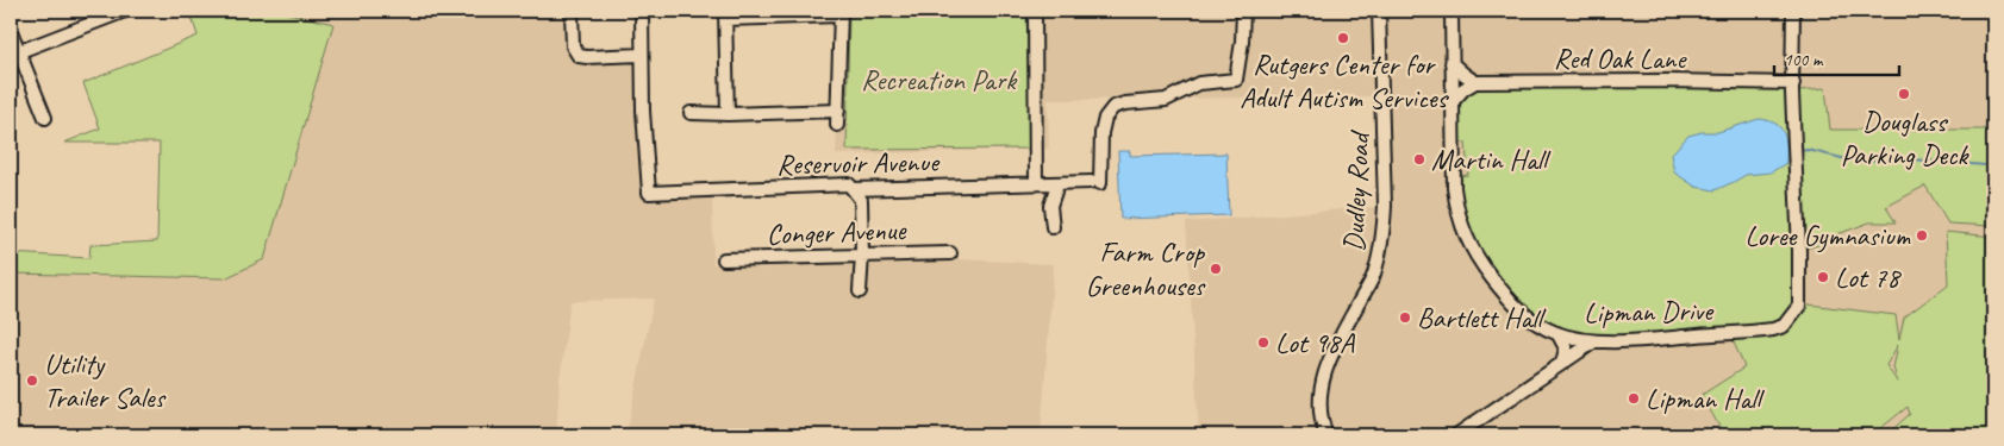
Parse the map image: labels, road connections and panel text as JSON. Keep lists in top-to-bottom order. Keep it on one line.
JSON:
{"streets":{"street":["Red Oak Lane","Reservoir Avenue","Dudley Road","Conger Avenue","Lipman Drive"]},"crossings":[["Red Oak Lane","Lipman Drive"]],"parks":["Recreation Park"],"places":["Rutgers Center for Adult Autism Services","Douglass Parking Deck","Martin Hall","Loree Gymnasium","Farm Crop Greenhouses","Lot 78","Bartlett Hall","Lot 98A","Utility Trailer Sales","Lipman Hall"],"scale_bar":"100 m"}
